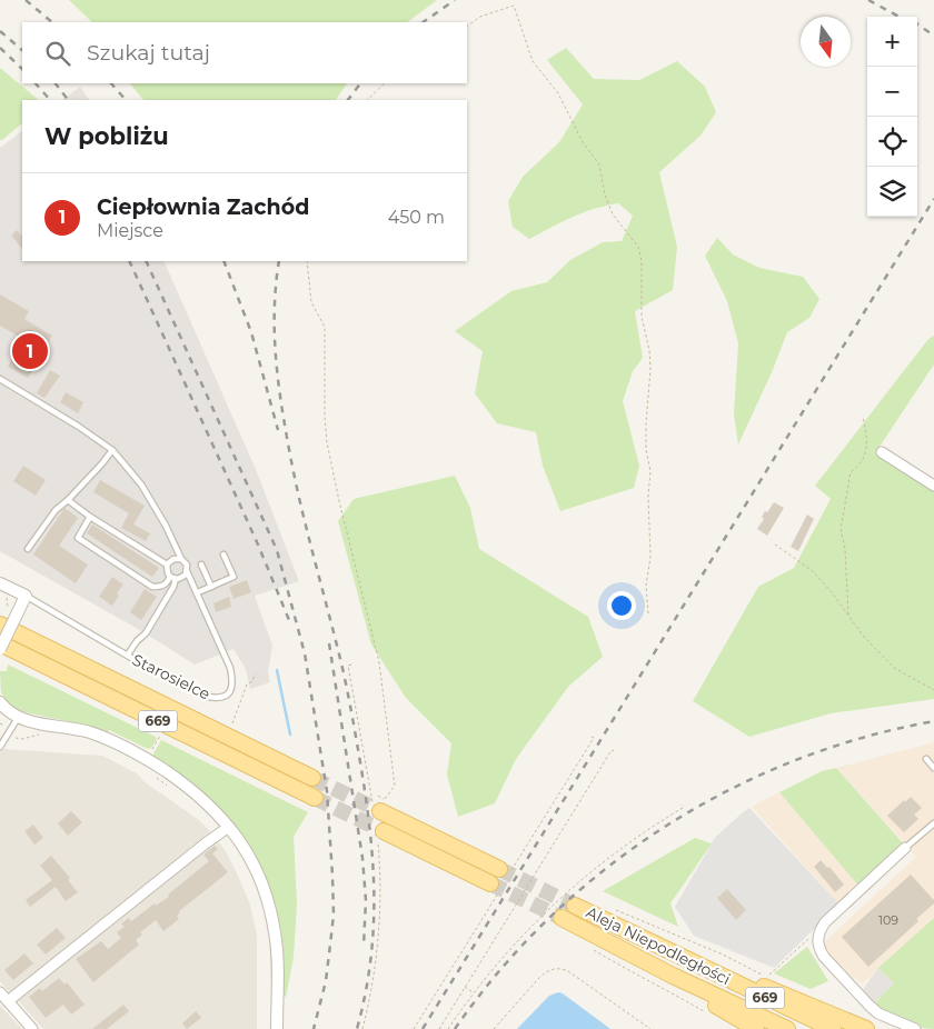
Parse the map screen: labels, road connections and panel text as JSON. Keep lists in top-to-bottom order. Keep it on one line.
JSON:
{"streets":{"main road":["669","Aleja Niepodległości"],"lane":["Starosielce"]},"house_numbers":["109"],"north":"bottom","page":{"map_buttons":["+","−"],"search":"Szukaj tutaj","heading":"W pobliżu","list":[{"mark":"1","name":"Ciepłownia Zachód","note":"Miejsce","value":"450 m"}],"pins":"1"}}
